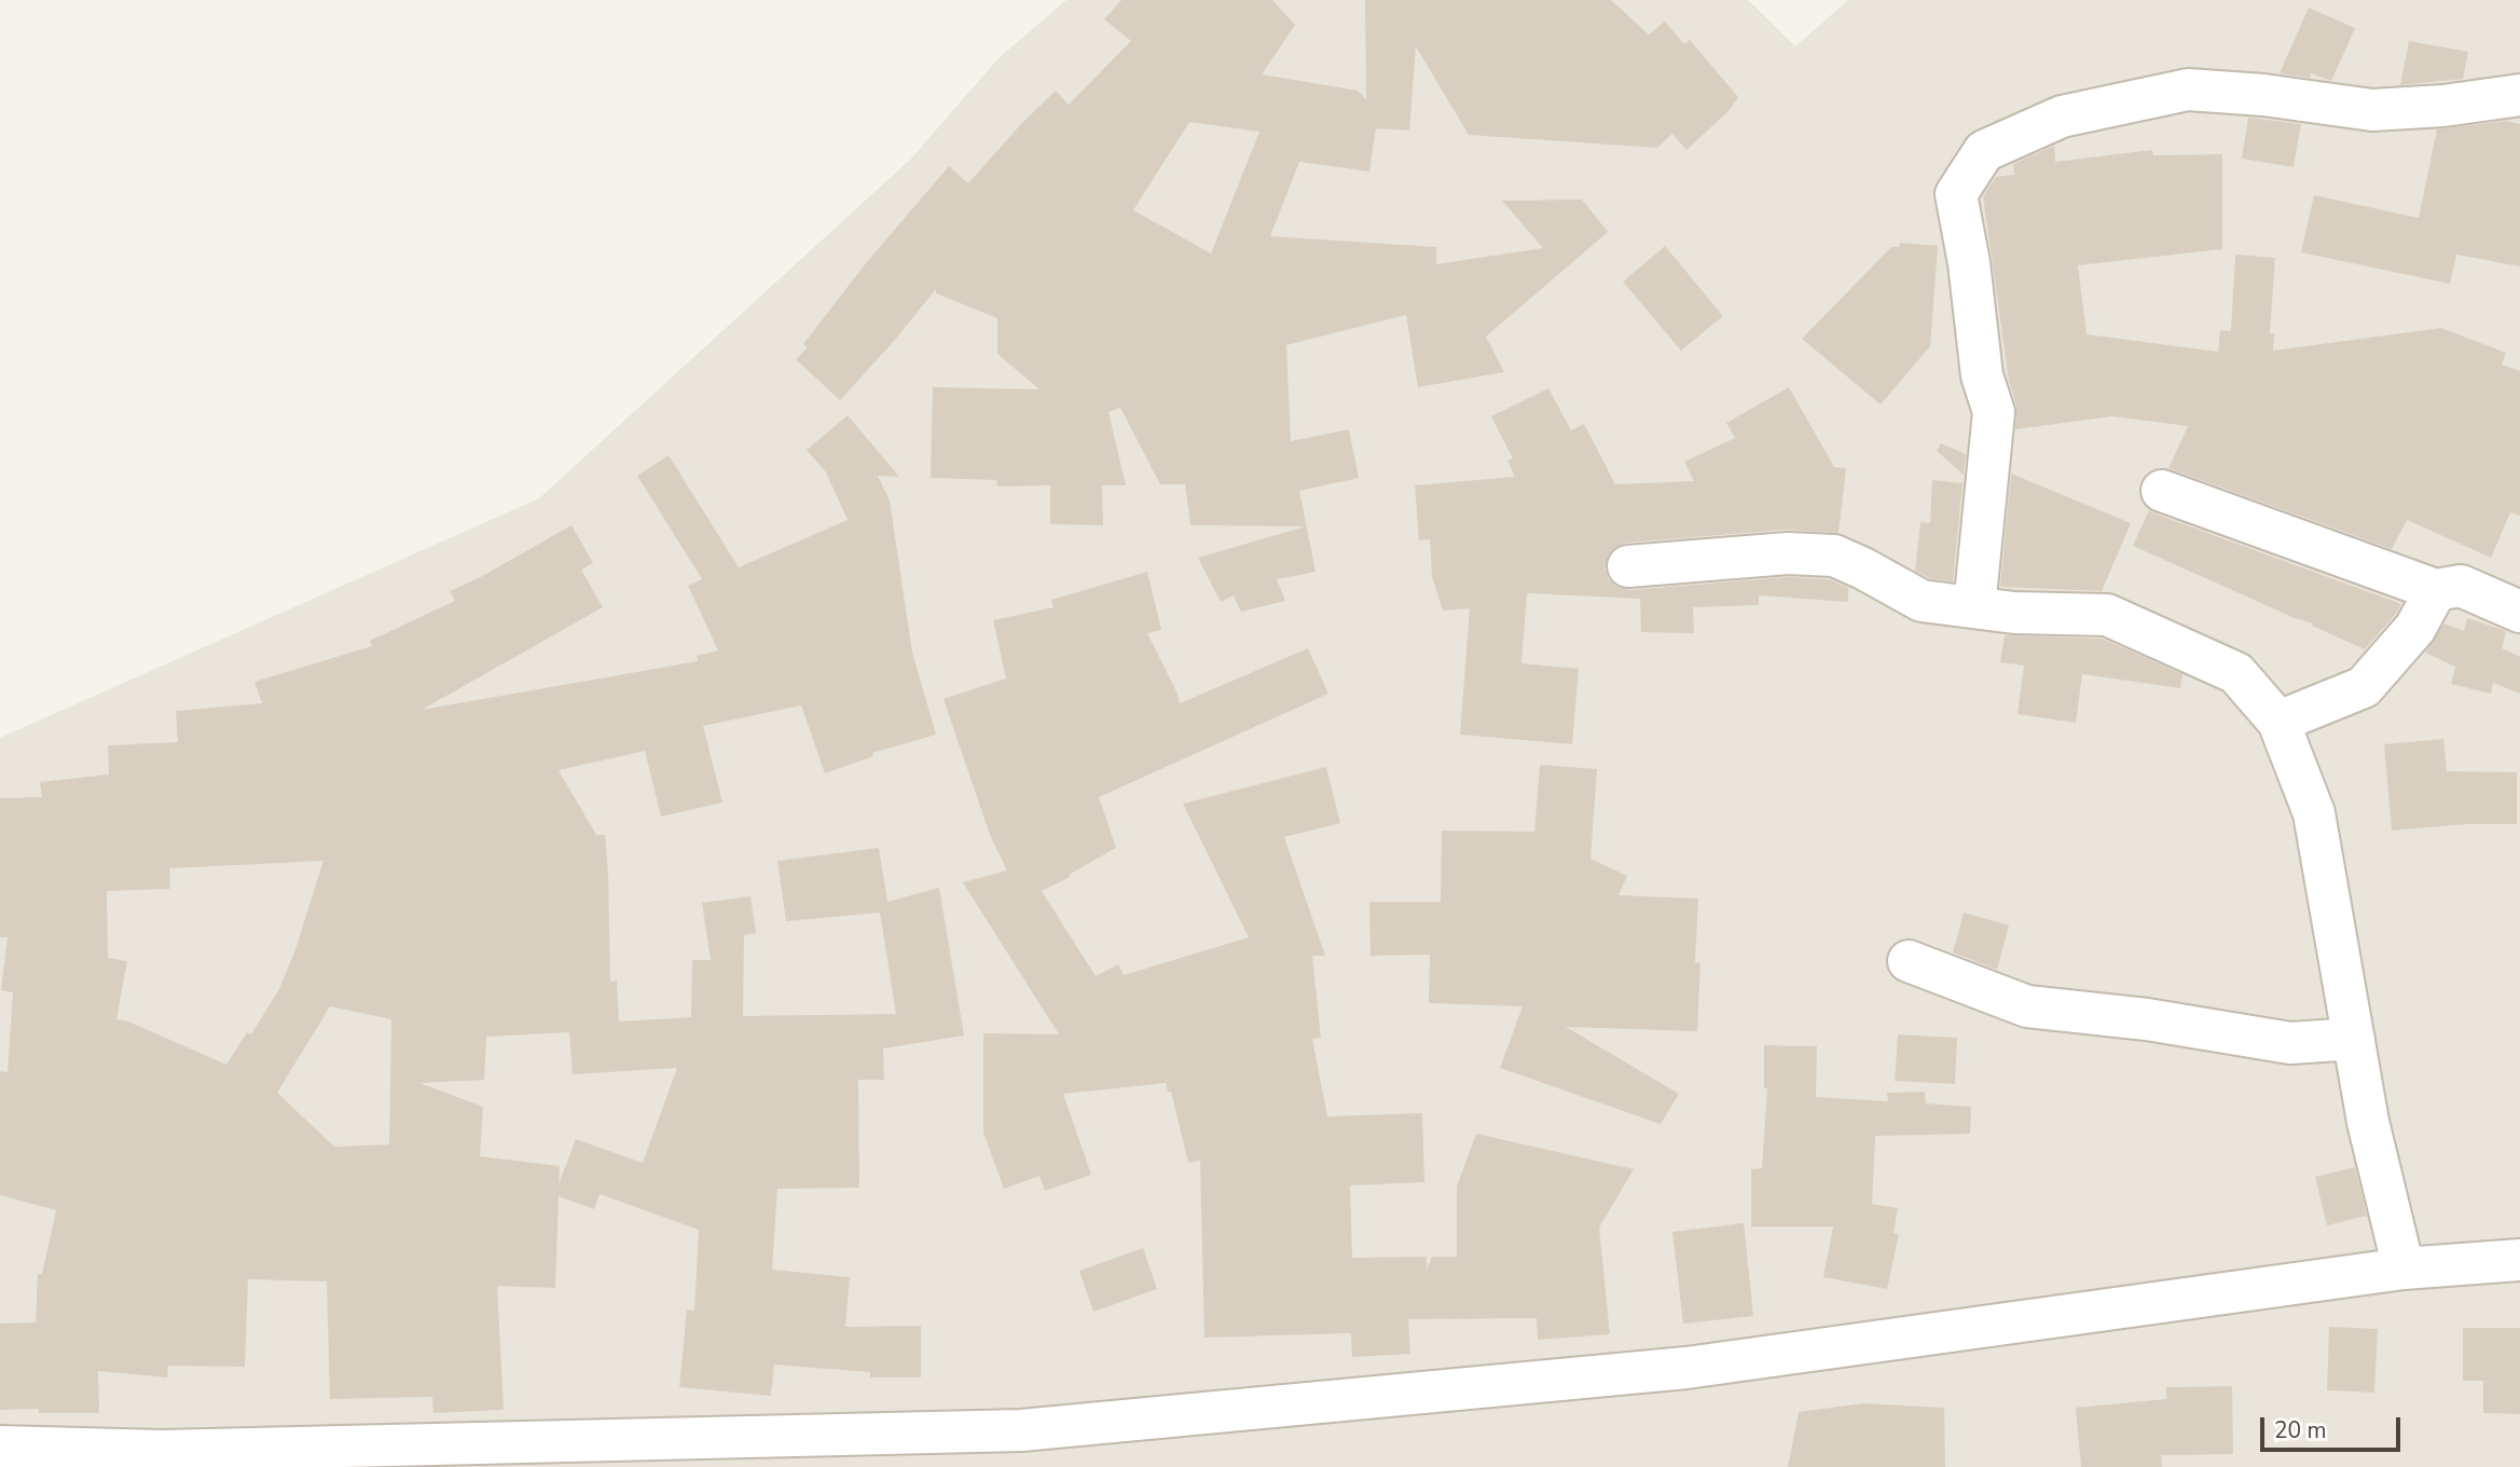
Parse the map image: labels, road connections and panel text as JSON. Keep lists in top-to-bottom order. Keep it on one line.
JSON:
{"scale_bar":"20 m"}
